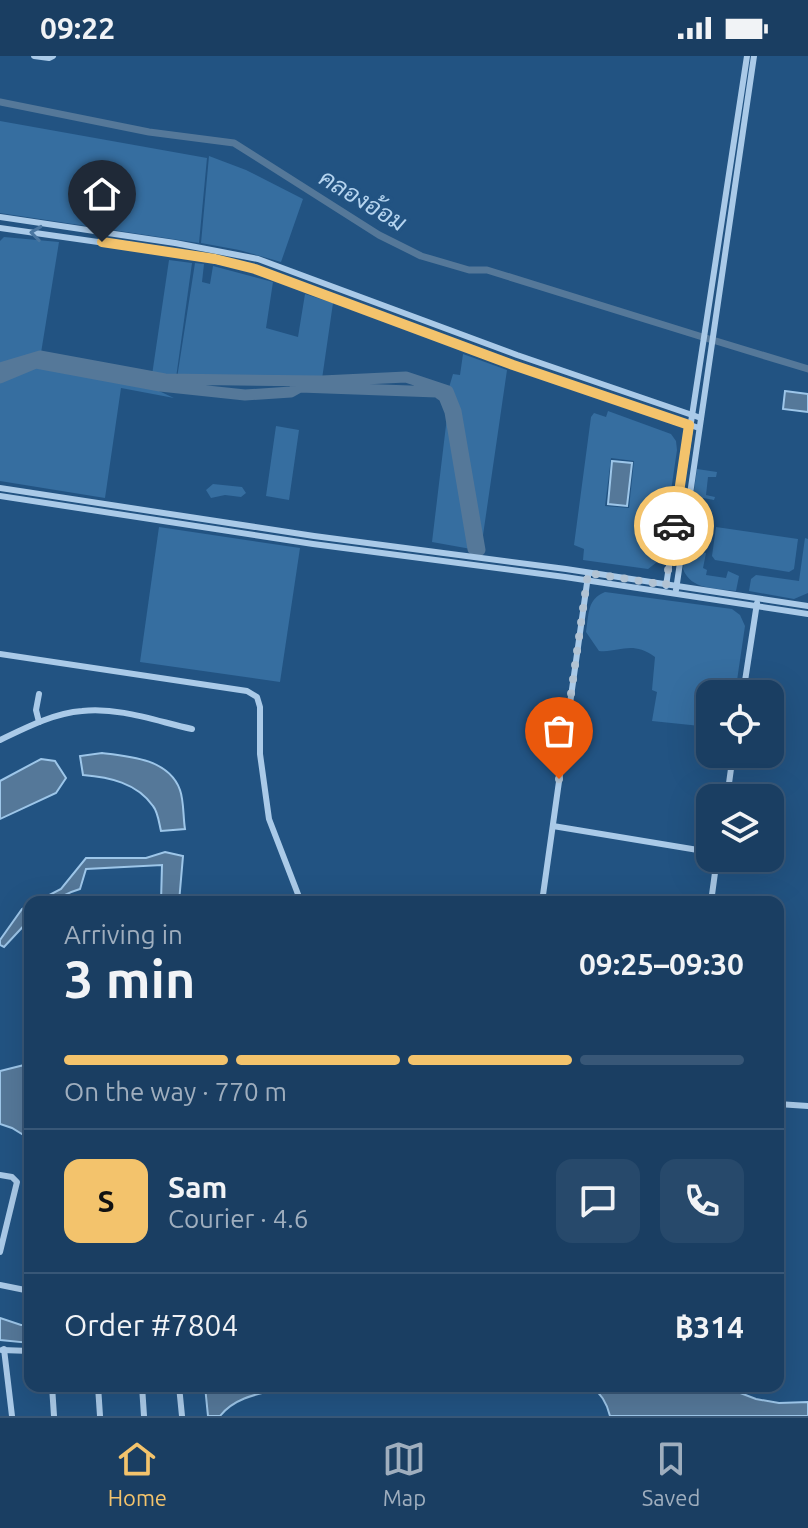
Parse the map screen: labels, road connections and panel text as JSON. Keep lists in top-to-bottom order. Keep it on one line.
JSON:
{"water":["คลองอ้อม"],"page":{"status":"09:22","heading":["3 min","Arriving in","09:25–09:30"],"panel":["Sam","Courier · 4.6","Order #7804","฿314"],"bar":"On the way · 770 m","round":"S","tabs":["Home","Map","Saved"]}}
